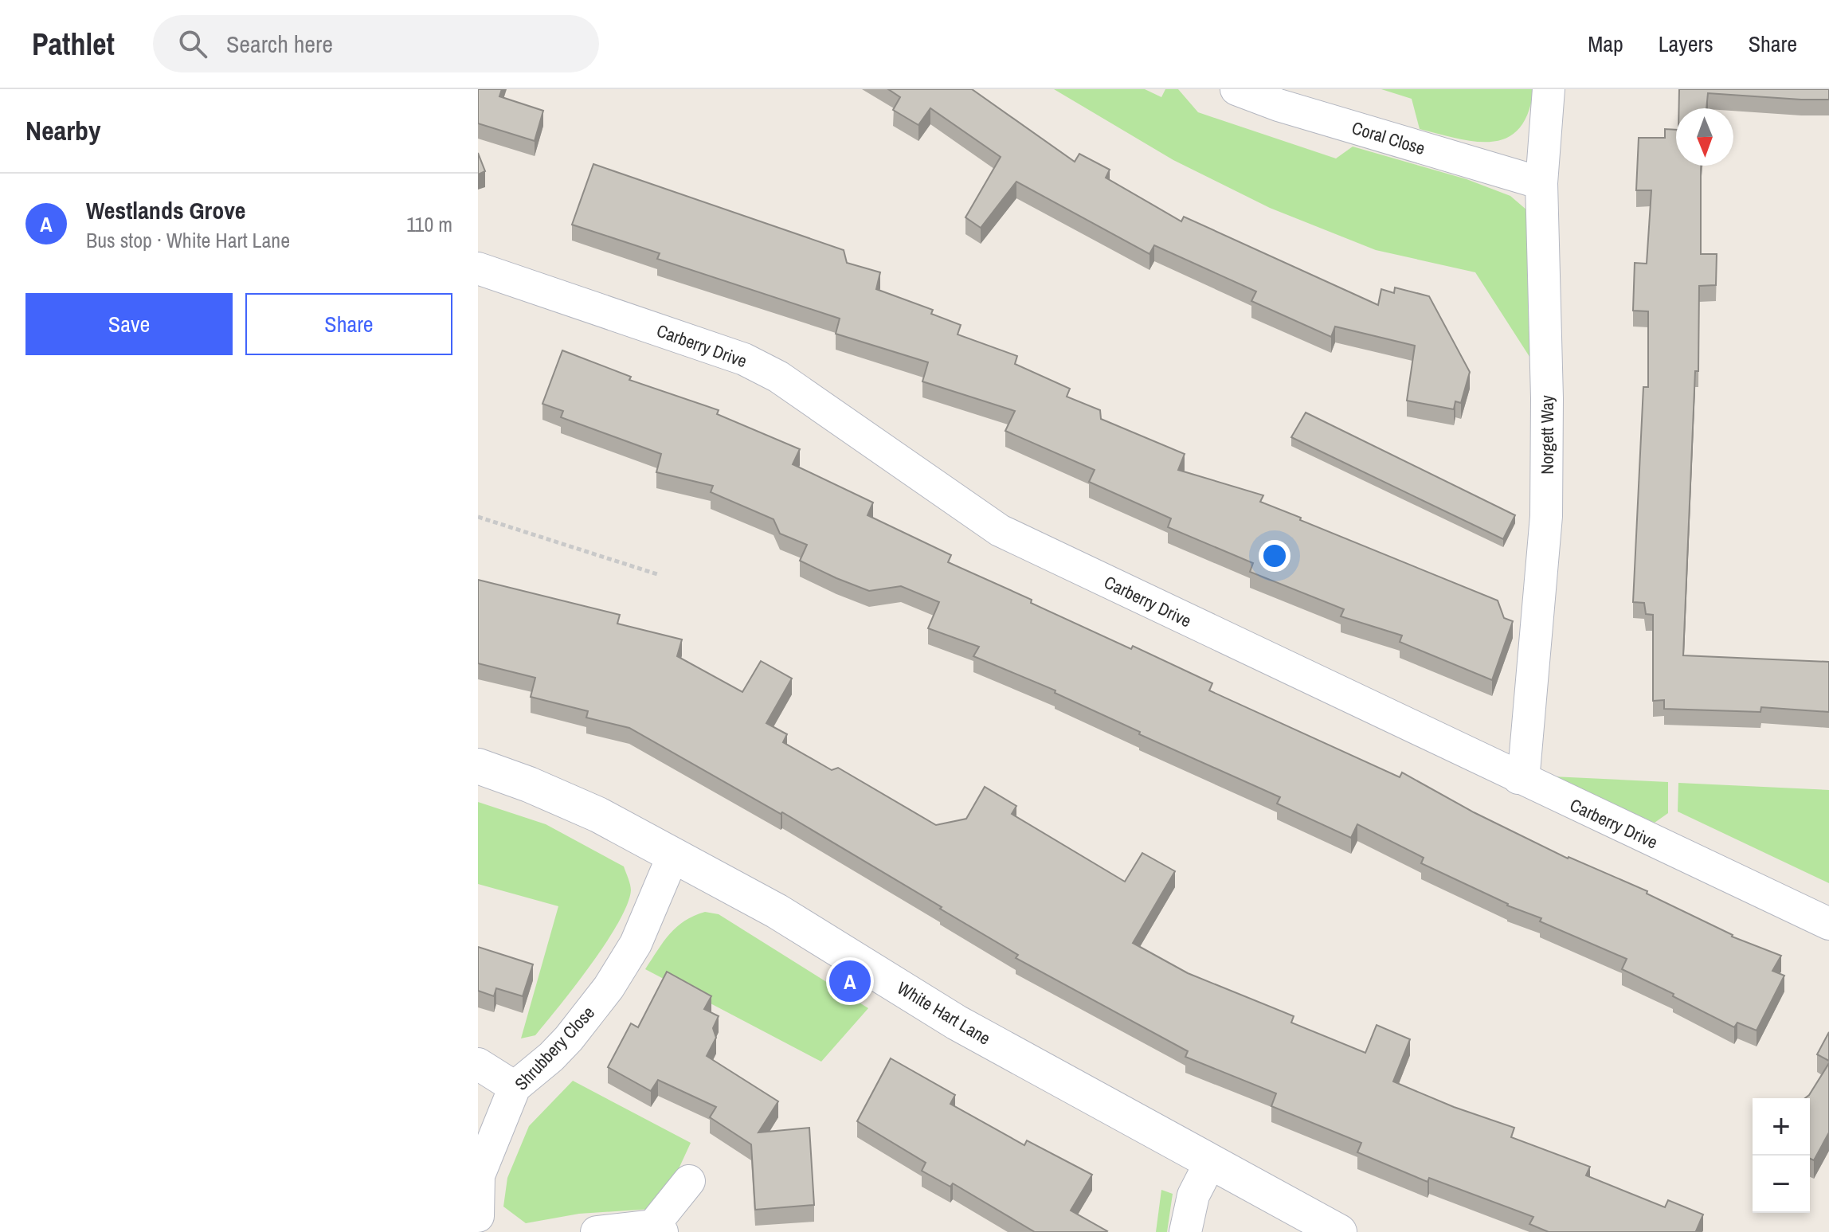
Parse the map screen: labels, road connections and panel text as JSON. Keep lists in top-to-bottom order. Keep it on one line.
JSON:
{"streets":{"street":["Coral Close","Carberry Drive","Norgett Way","White Hart Lane","Shrubbery Close"]},"crossings":[["Coral Close","Norgett Way"],["Carberry Drive","Norgett Way"],["White Hart Lane","Shrubbery Close"]],"north":"bottom","page":{"header":"Pathlet","search":"Search here","nav":["Map","Layers","Share"],"heading":"Nearby","list":[{"mark":"A","name":"Westlands Grove","note":"Bus stop · White Hart Lane","value":"110 m"}],"buttons":["Save","Share"],"pins":"A","map_buttons":["+","−"]}}
